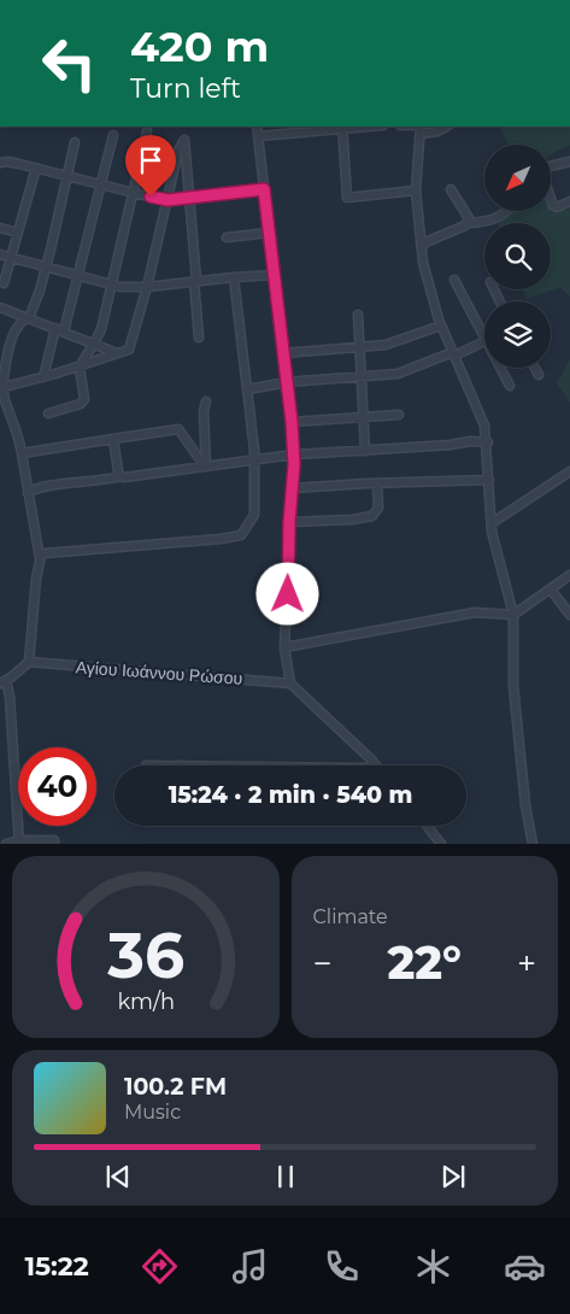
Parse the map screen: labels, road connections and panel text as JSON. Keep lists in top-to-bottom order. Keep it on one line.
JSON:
{"streets":{"street":["Αγίου Ιωάννου Ρώσου"]},"north":"bottom left","page":{"turn":["420 m","Turn left"],"limit":"40","trip":"15:24 · 2 min · 540 m","tile":"Climate","heat":["−","22°","+"],"song":["100.2 FM","Music"],"tabs":"15:22","gauge":["36","km/h"]}}
